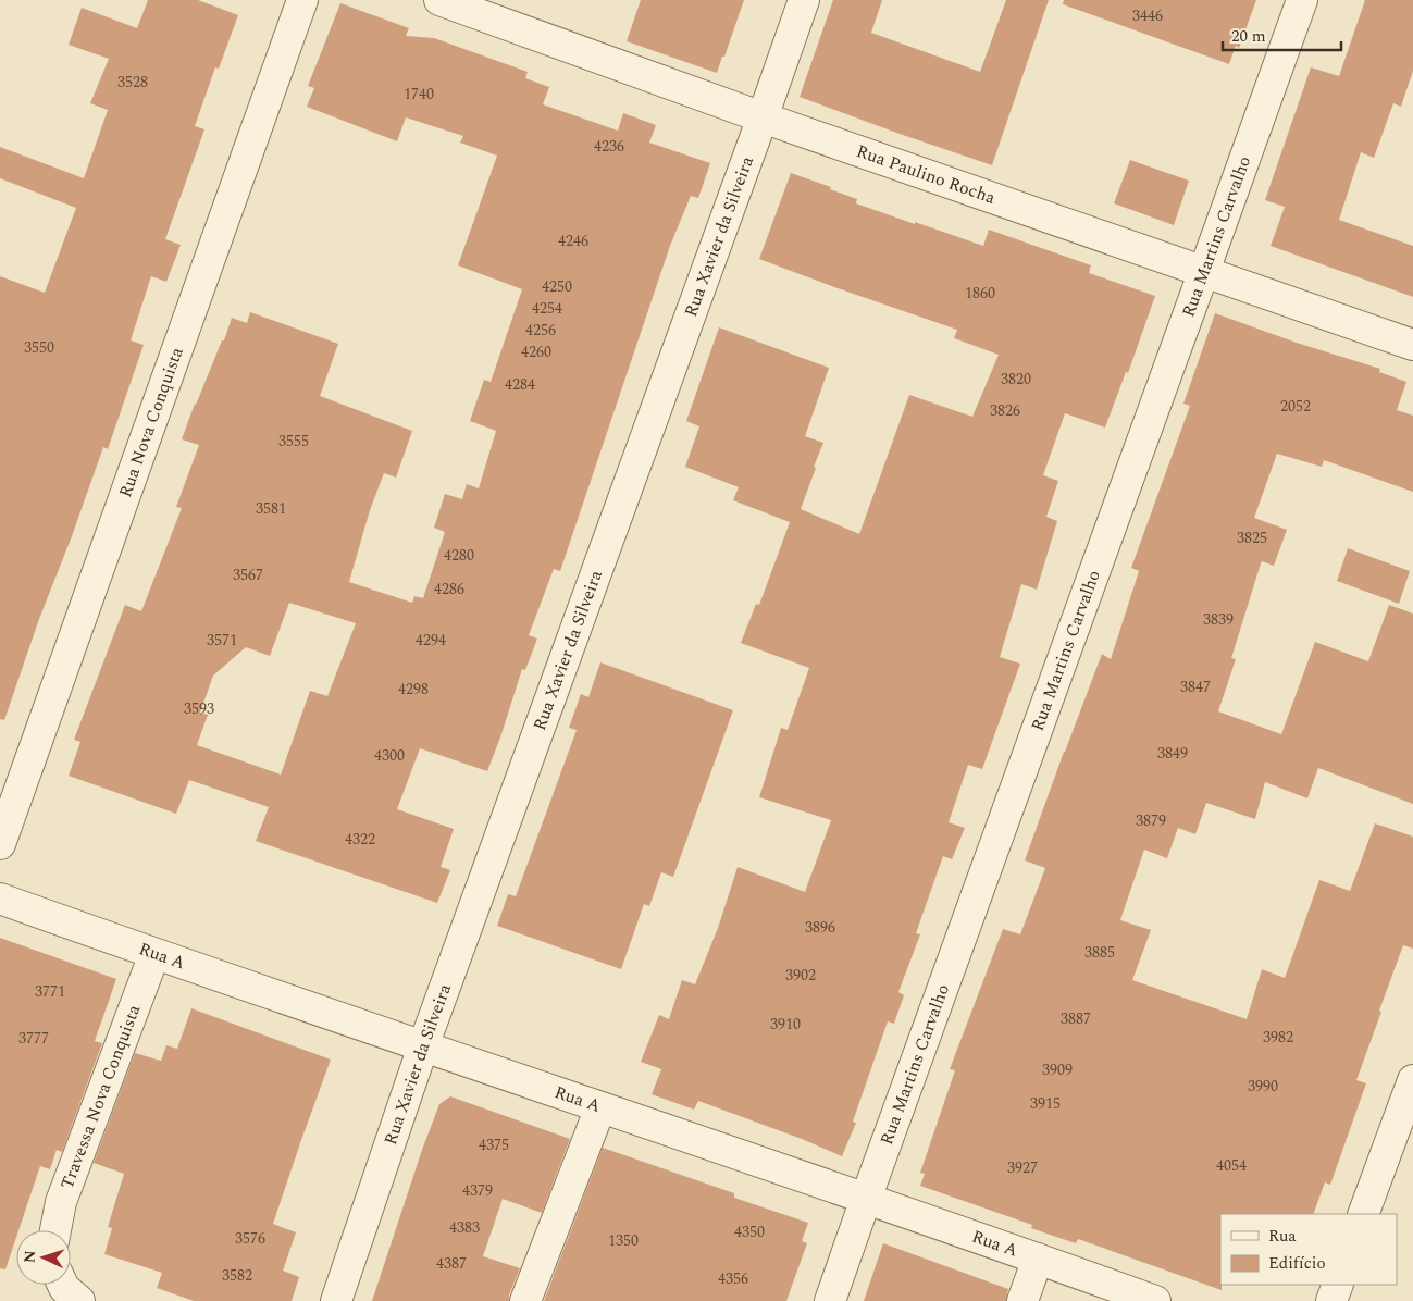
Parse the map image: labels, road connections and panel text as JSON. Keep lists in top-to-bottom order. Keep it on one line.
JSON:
{"streets":{"street":["Rua Paulino Rocha","Rua Xavier da Silveira","Rua Martins Carvalho","Rua Nova Conquista","Rua A","Travessa Nova Conquista"]},"crossings":[["Rua Paulino Rocha","Rua Xavier da Silveira"],["Rua Paulino Rocha","Rua Martins Carvalho"],["Rua Xavier da Silveira","Rua A"],["Rua Martins Carvalho","Rua A"],["Rua A","Travessa Nova Conquista"]],"house_numbers":["3446","3528","1740","4236","4246","4250","1860","4254","4256","3550","4260","3820","4284","2052","3826","3555","3581","3825","4280","3567","4286","3839","3571","4294","3847","4298","3593","3849","4300","3879","4322","3896","3885","3902","3771","3887","3910","3982","3777","3909","3990","3915","4375","4054","3927","4379","4383","4350","3576","1350","4387","3582","4356"],"legend":["Rua","Edifício"],"scale_bar":"20 m","north":"left"}
